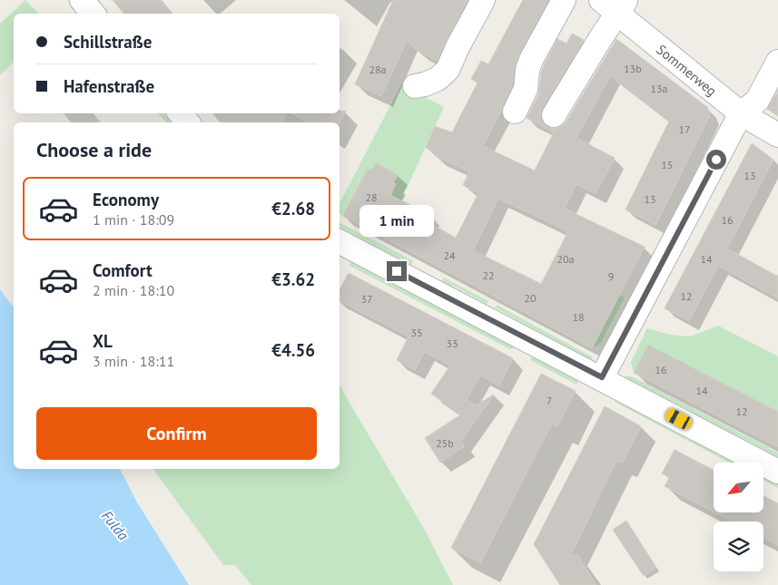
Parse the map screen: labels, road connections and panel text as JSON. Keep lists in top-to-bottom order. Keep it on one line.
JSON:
{"streets":{"street":["Sommerweg"]},"water":["Fulda"],"house_numbers":["13b","28a","13a","17","15","13","28","13","16","24","20a","14","22","9","12","20","37","18","35","33","16","14","7","12","25b"],"north":"bottom left","page":{"banner":["Schillstraße","Hafenstraße"],"heading":"Choose a ride","list":[{"name":"Economy","note":"1 min · 18:09","value":"€2.68"},{"name":"Comfort","note":"2 min · 18:10","value":"€3.62"},{"name":"XL","note":"3 min · 18:11","value":"€4.56"}],"bubble":"1 min","buttons":"Confirm"}}
